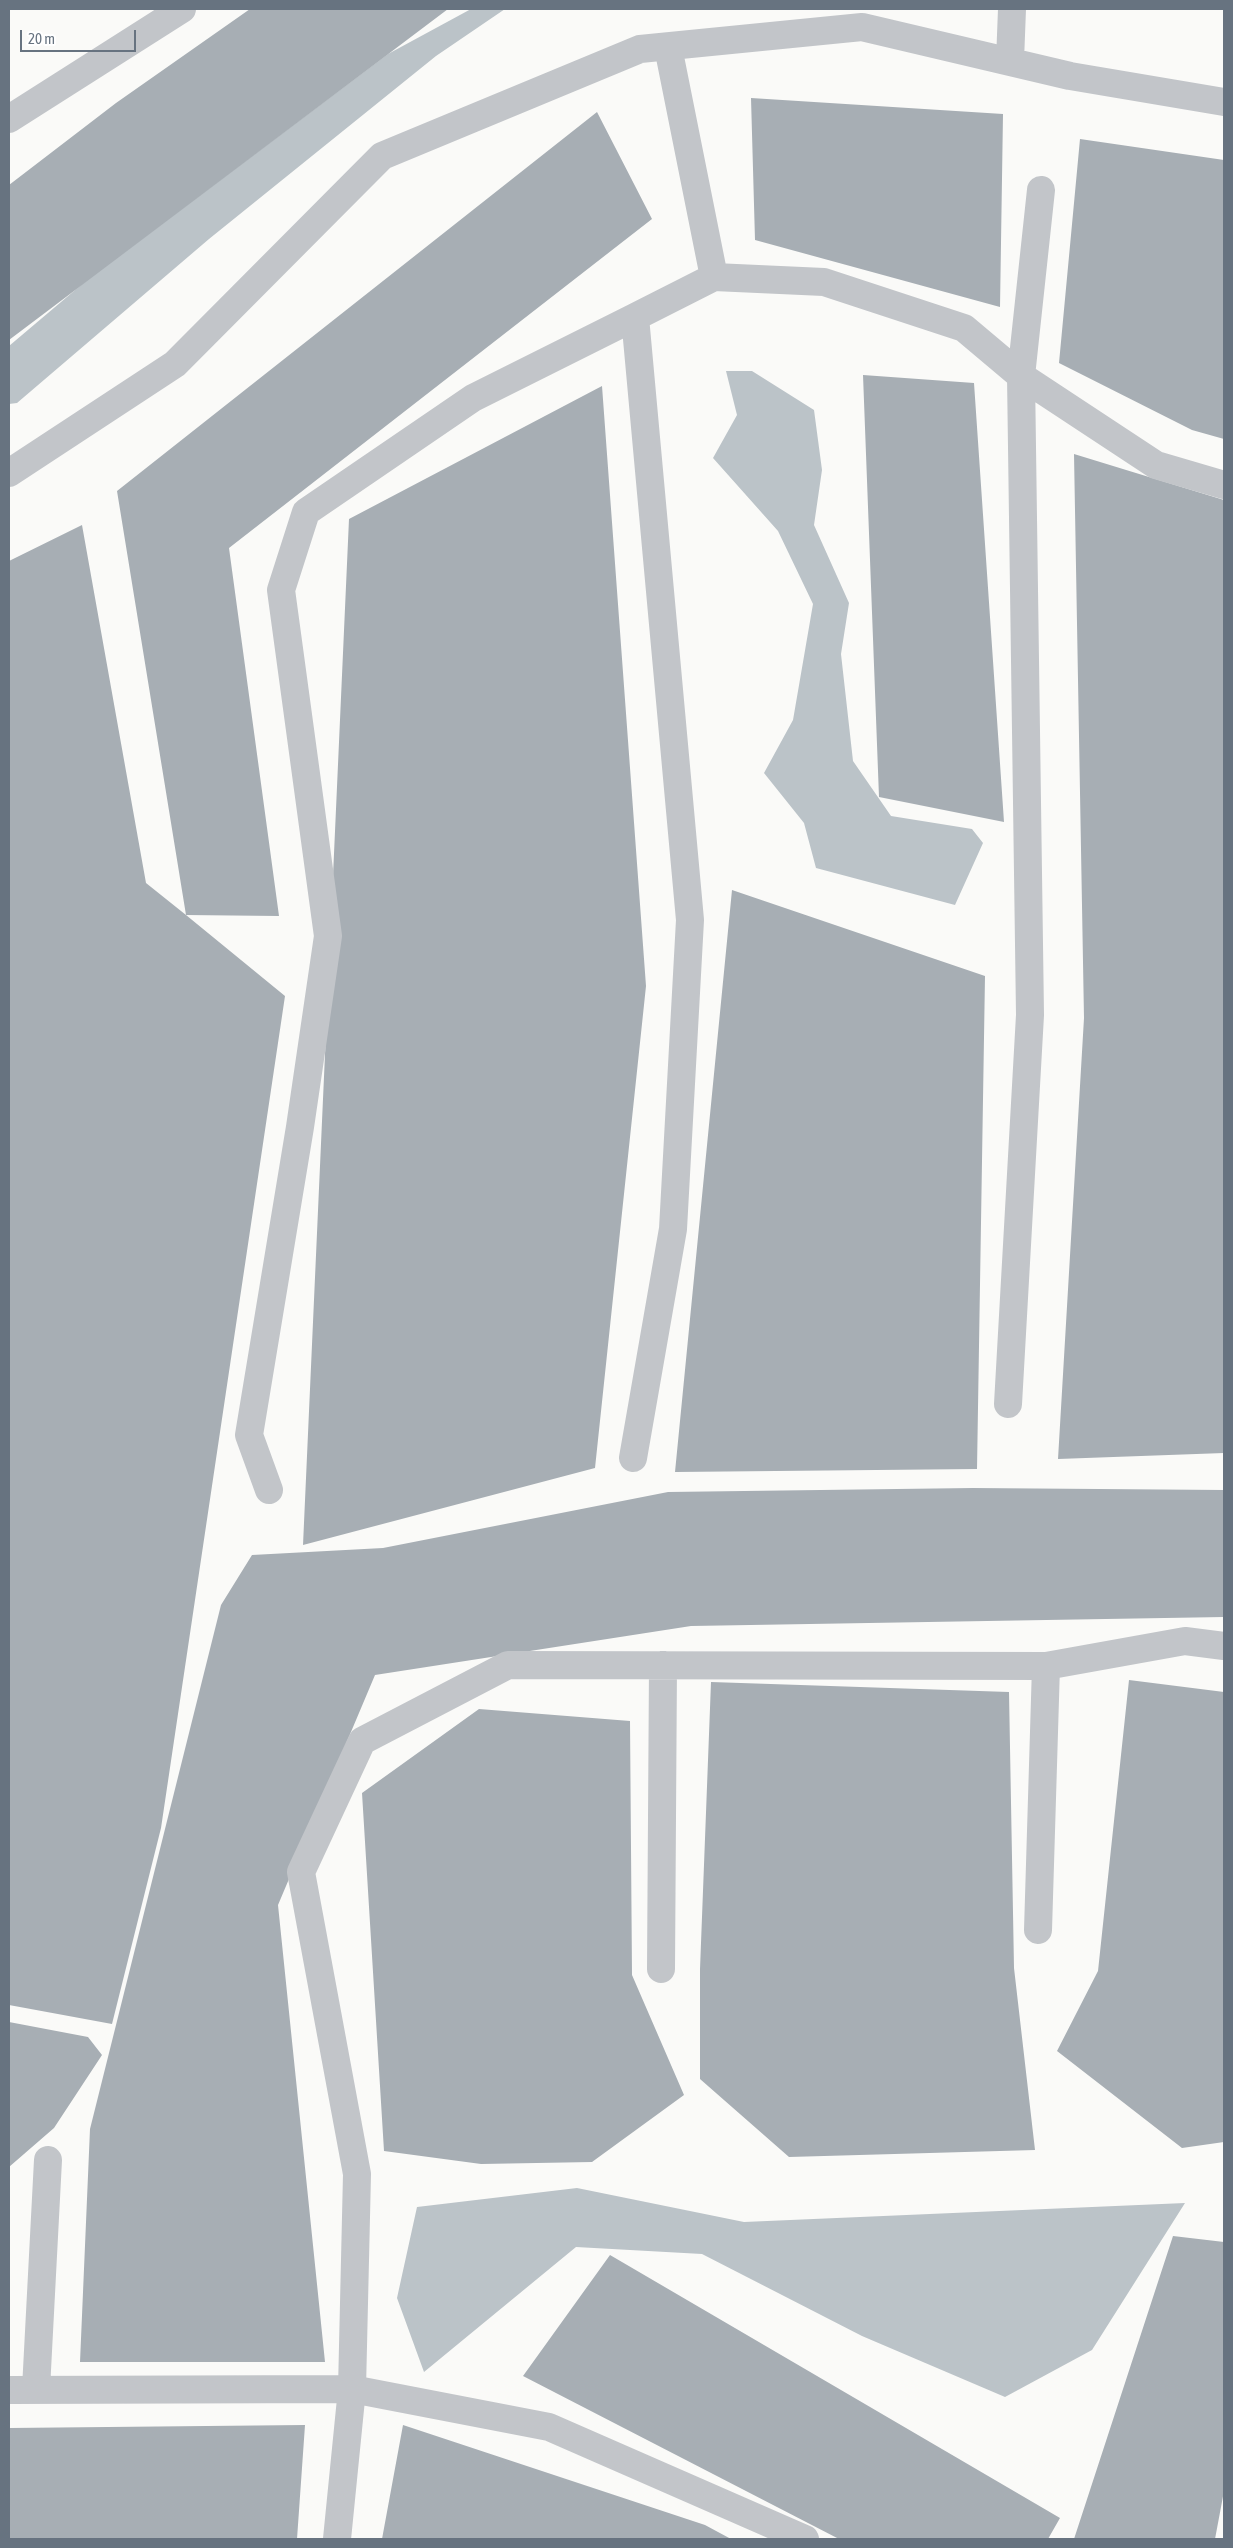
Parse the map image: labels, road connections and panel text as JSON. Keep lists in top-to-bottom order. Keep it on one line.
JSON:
{"scale_bar":"20 m"}
